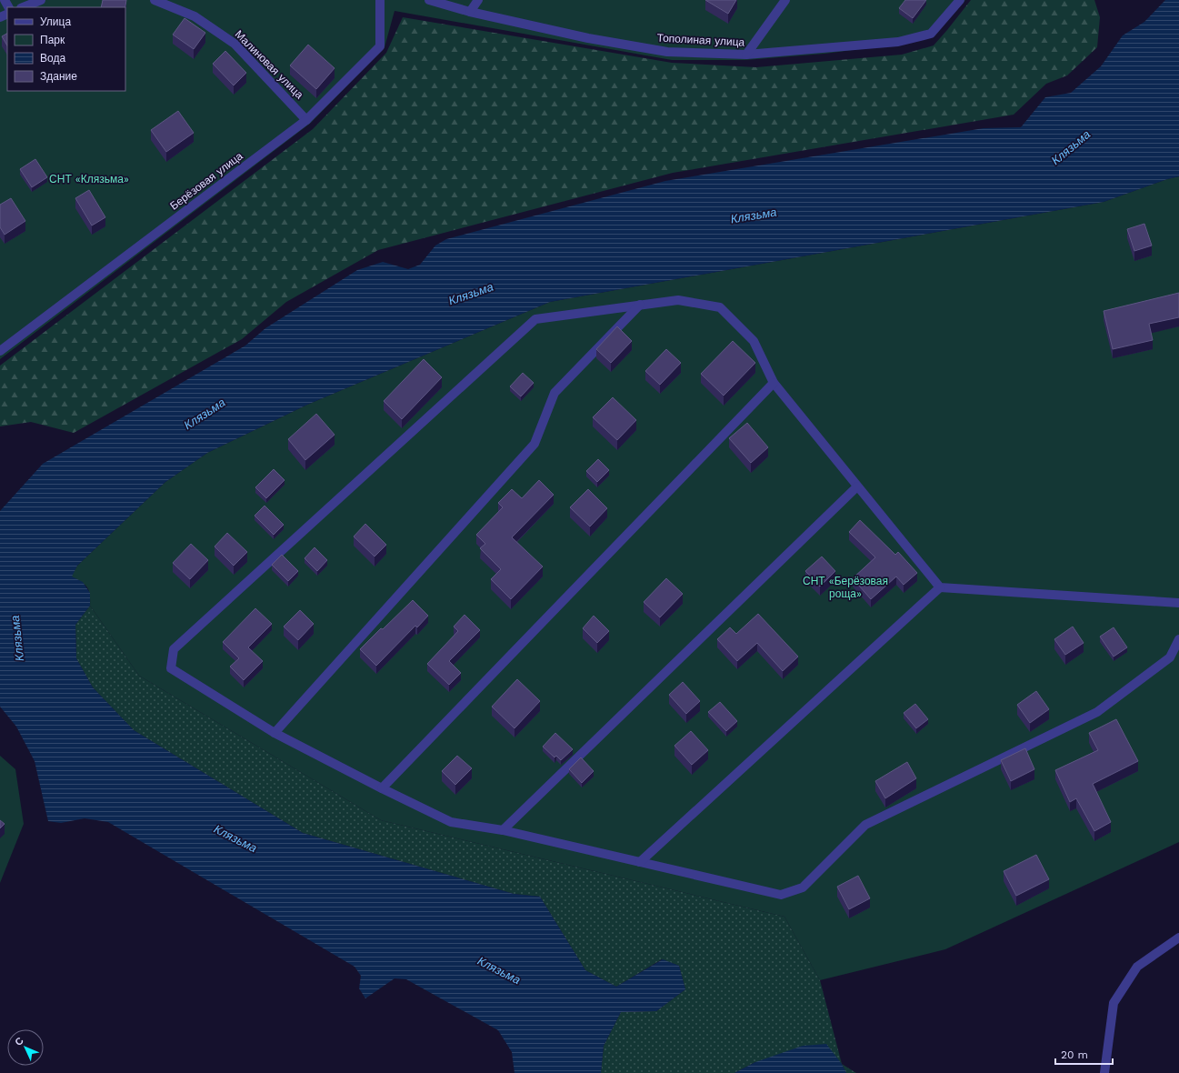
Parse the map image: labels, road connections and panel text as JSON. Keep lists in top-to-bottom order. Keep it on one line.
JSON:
{"streets":{"street":["Тополиная улица","Малиновая улица","Берёзовая улица"]},"crossings":[["Малиновая улица","Берёзовая улица"]],"water":["Клязьма"],"parks":["СНТ «Клязьма»","СНТ «Берёзовая роща»"],"legend":["Улица","Парк","Вода","Здание"],"scale_bar":"20 m","north":"top left"}
